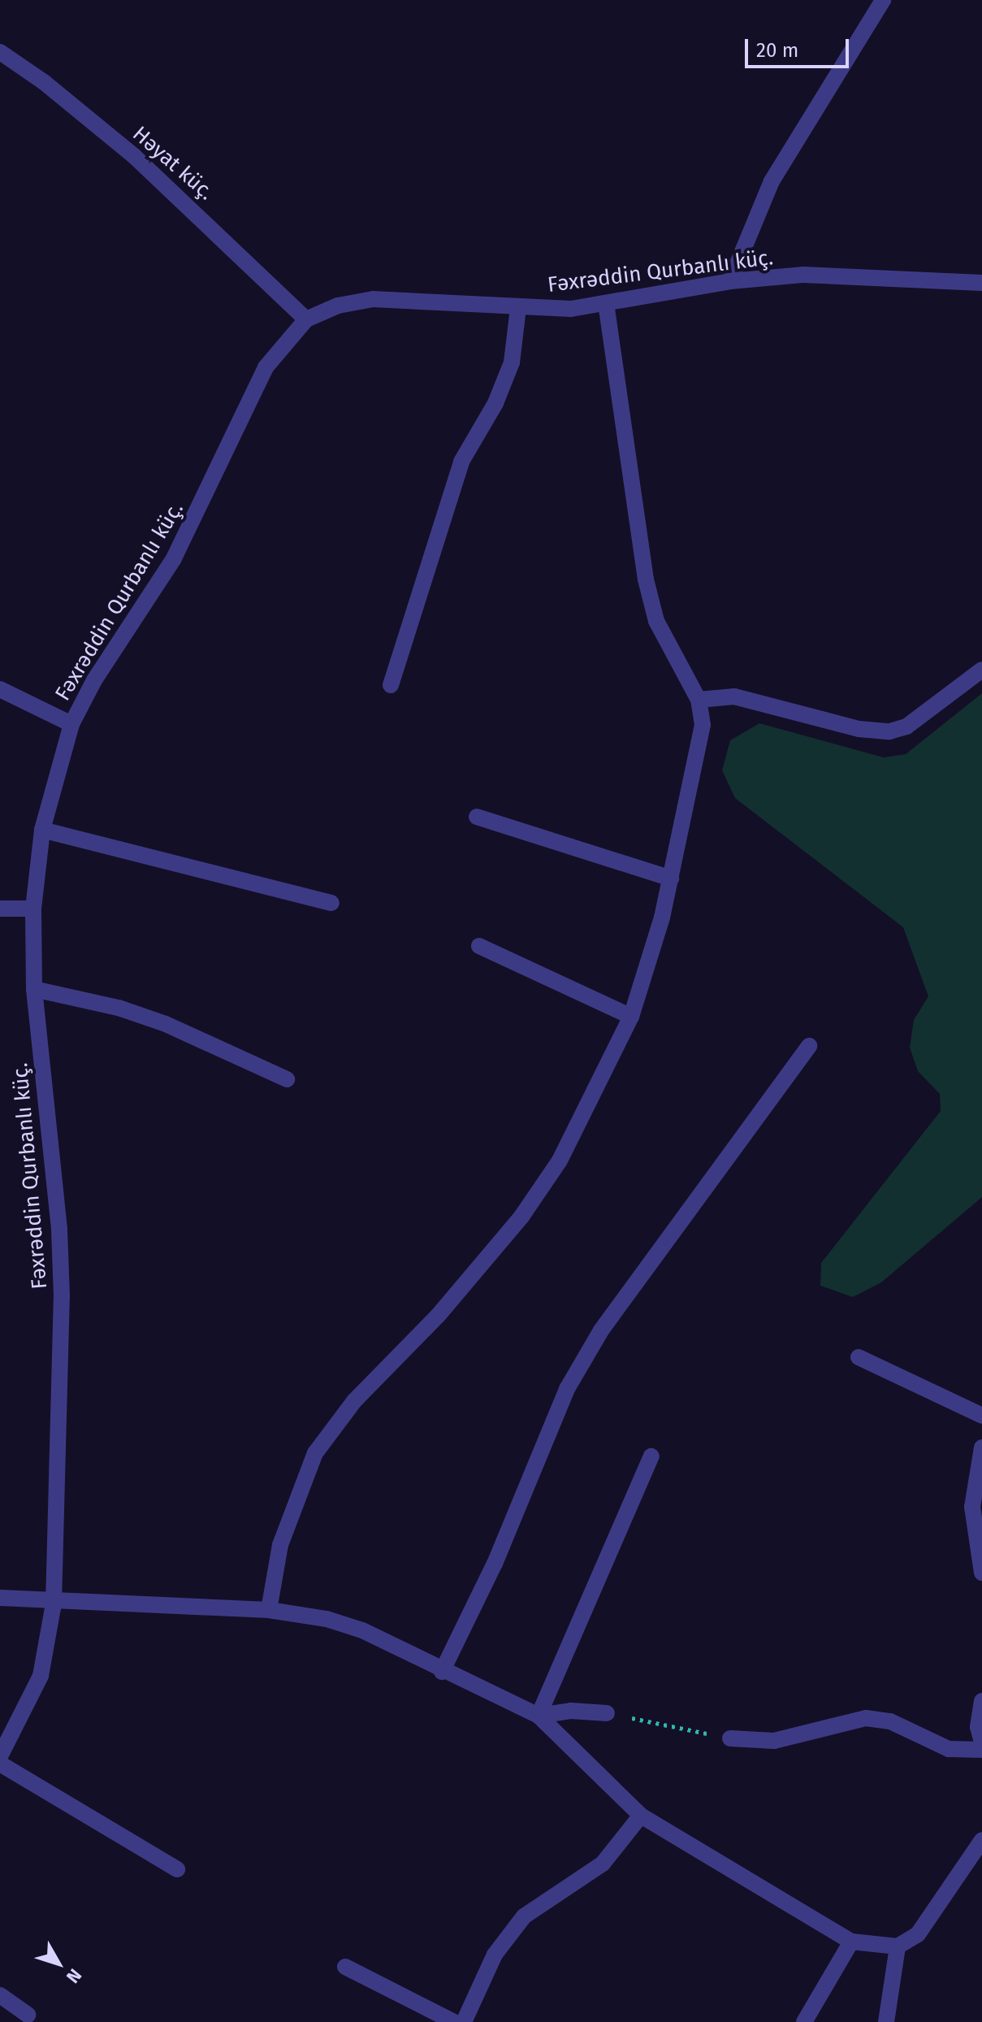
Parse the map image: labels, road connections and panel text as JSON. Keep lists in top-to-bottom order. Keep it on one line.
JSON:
{"streets":{"street":["Həyat küç.","Fəxrəddin Qurbanlı küç."]},"crossings":[["Həyat küç.","Fəxrəddin Qurbanlı küç."]],"scale_bar":"20 m","north":"bottom right"}
